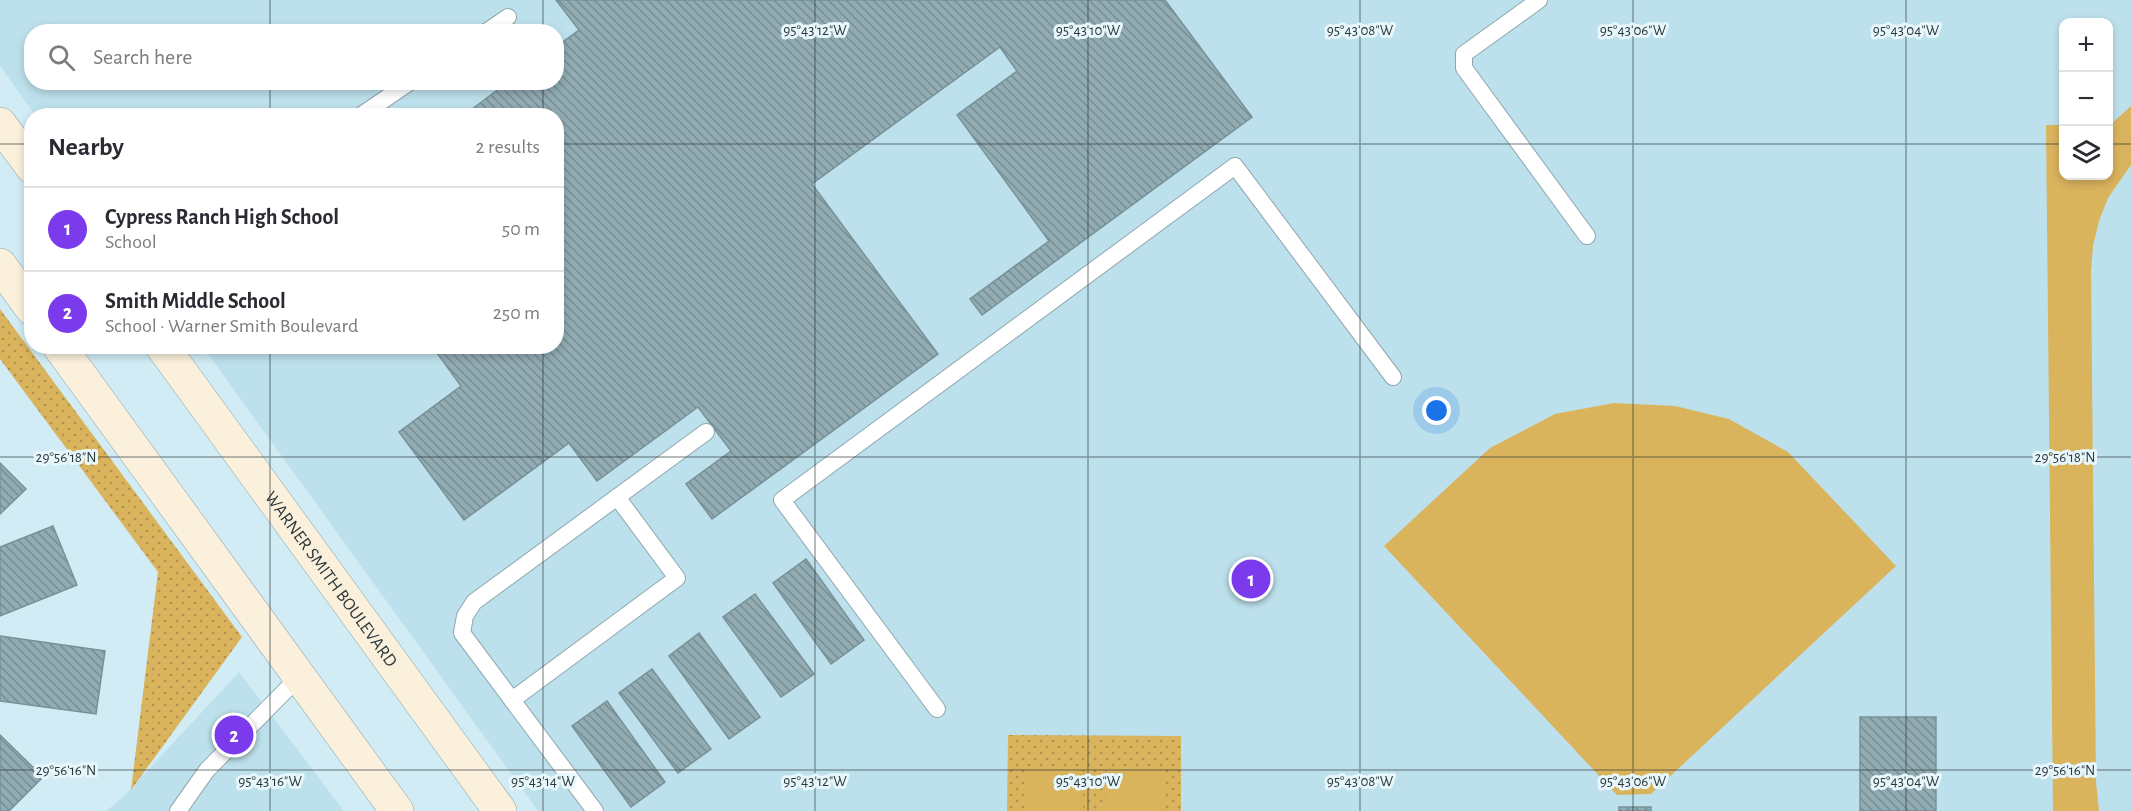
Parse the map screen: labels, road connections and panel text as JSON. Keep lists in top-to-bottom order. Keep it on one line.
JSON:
{"streets":{"street":["WARNER SMITH BOULEVARD"]},"page":{"map_buttons":["+","−"],"search":"Search here","heading":["Nearby","2 results"],"list":[{"mark":"1","name":"Cypress Ranch High School","note":"School","value":"50 m"},{"mark":"2","name":"Smith Middle School","note":"School · Warner Smith Boulevard","value":"250 m"}],"pins":["1","2"]},"coordinates":["95°43'12\"W","95°43'10\"W","95°43'08\"W","95°43'06\"W","95°43'04\"W","29°56'18\"N","29°56'16\"N","95°43'16\"W","95°43'14\"W"]}
